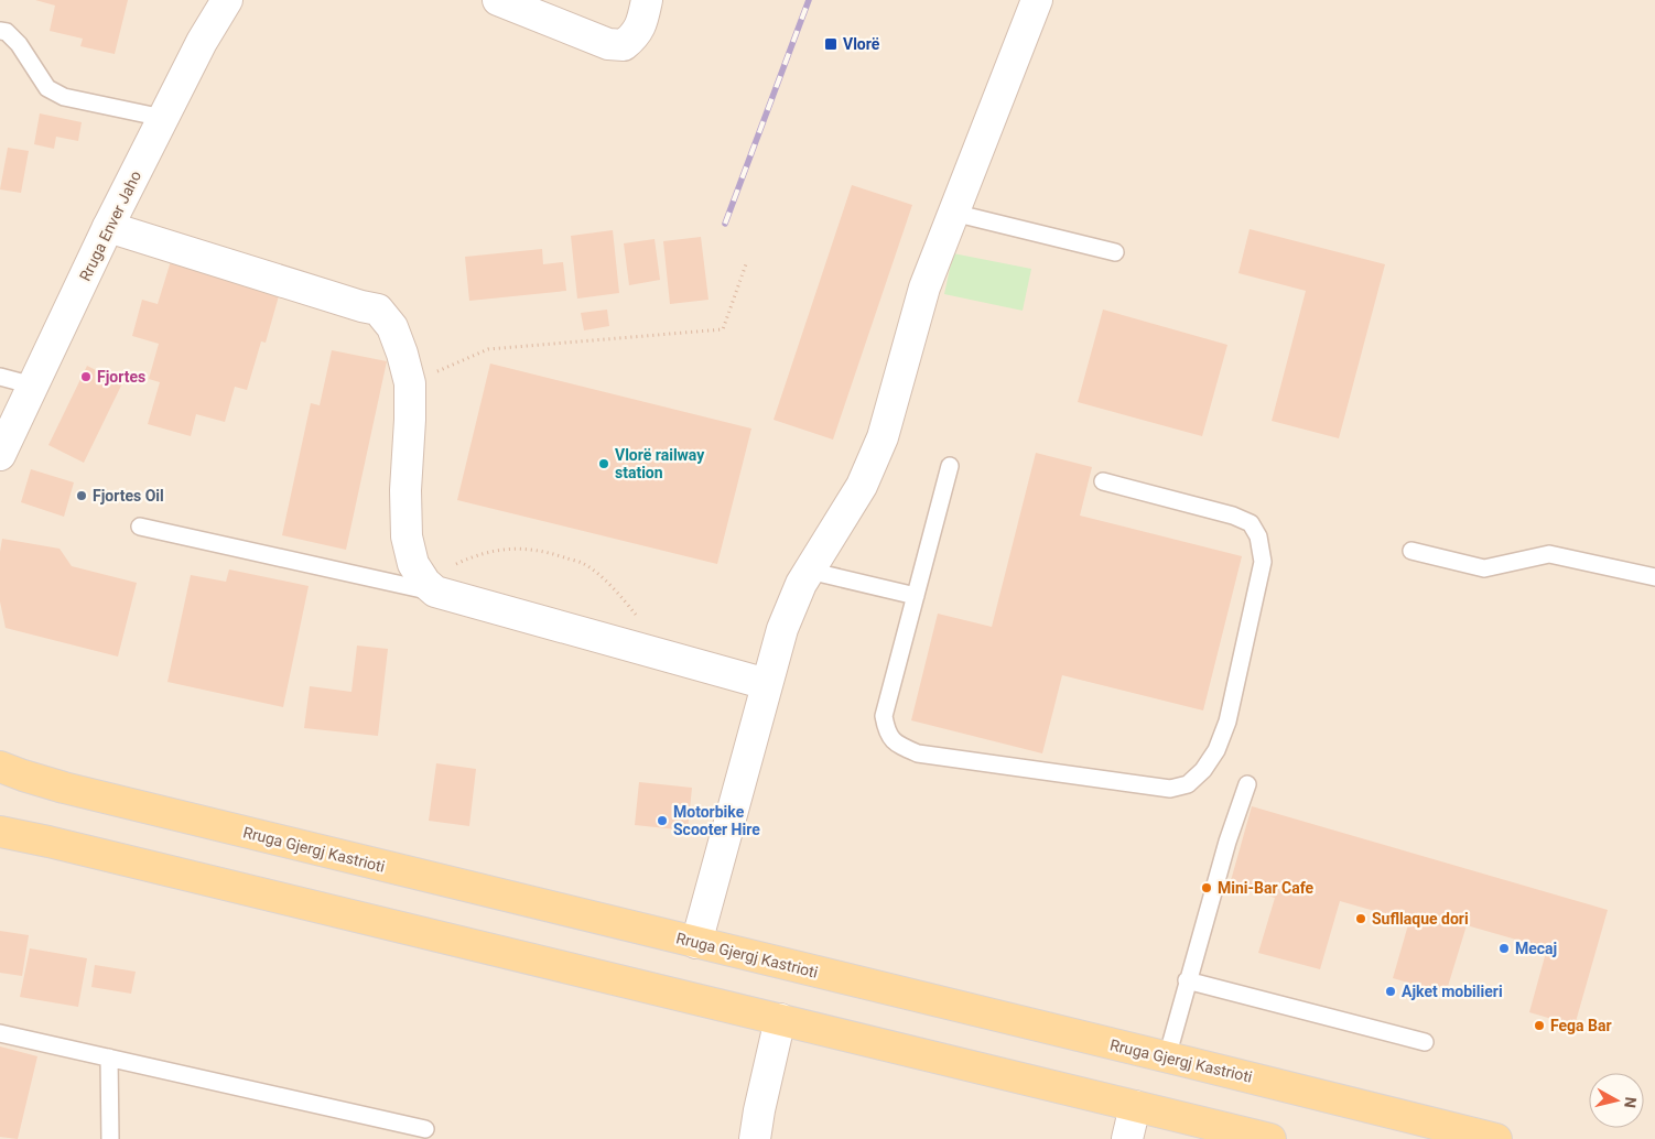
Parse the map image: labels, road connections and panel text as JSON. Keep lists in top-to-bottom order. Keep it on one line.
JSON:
{"streets":{"main road":["Rruga Gjergj Kastrioti"],"street":["Rruga Enver Jaho"]},"places":{"transit":["Vlorë"],"other":["Fjortes","Vlorë railway station","Fjortes Oil","Motorbike Scooter Hire","Mini-Bar Cafe","Sufllaque dori","Mecaj","Ajket mobilieri","Fega Bar"]},"north":"right"}
